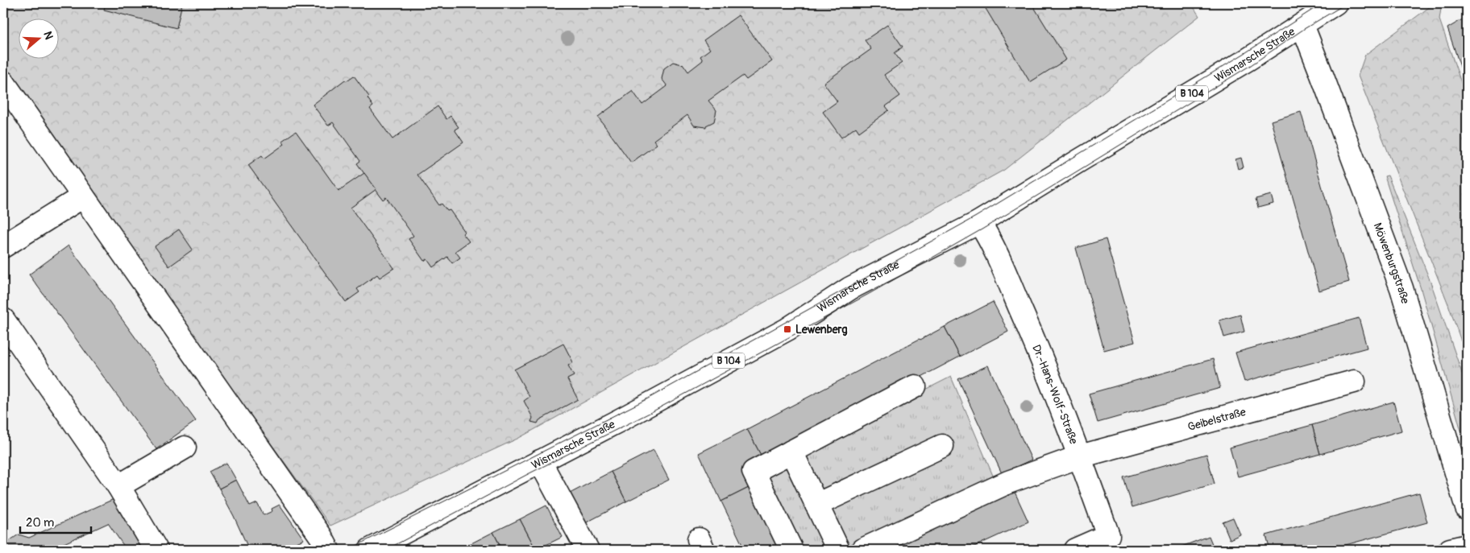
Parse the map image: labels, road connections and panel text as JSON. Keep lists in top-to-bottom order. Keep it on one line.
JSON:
{"streets":{"street":["Wismarsche Straße","B 104","Möwenburgstraße","Dr.-Hans-Wolf-Straße","Geibelstraße"]},"crossings":[["Wismarsche Straße","Möwenburgstraße"],["Wismarsche Straße","Dr.-Hans-Wolf-Straße"],["Dr.-Hans-Wolf-Straße","Geibelstraße"]],"places":{"transit":["Lewenberg"]},"scale_bar":"20 m","north":"right"}
